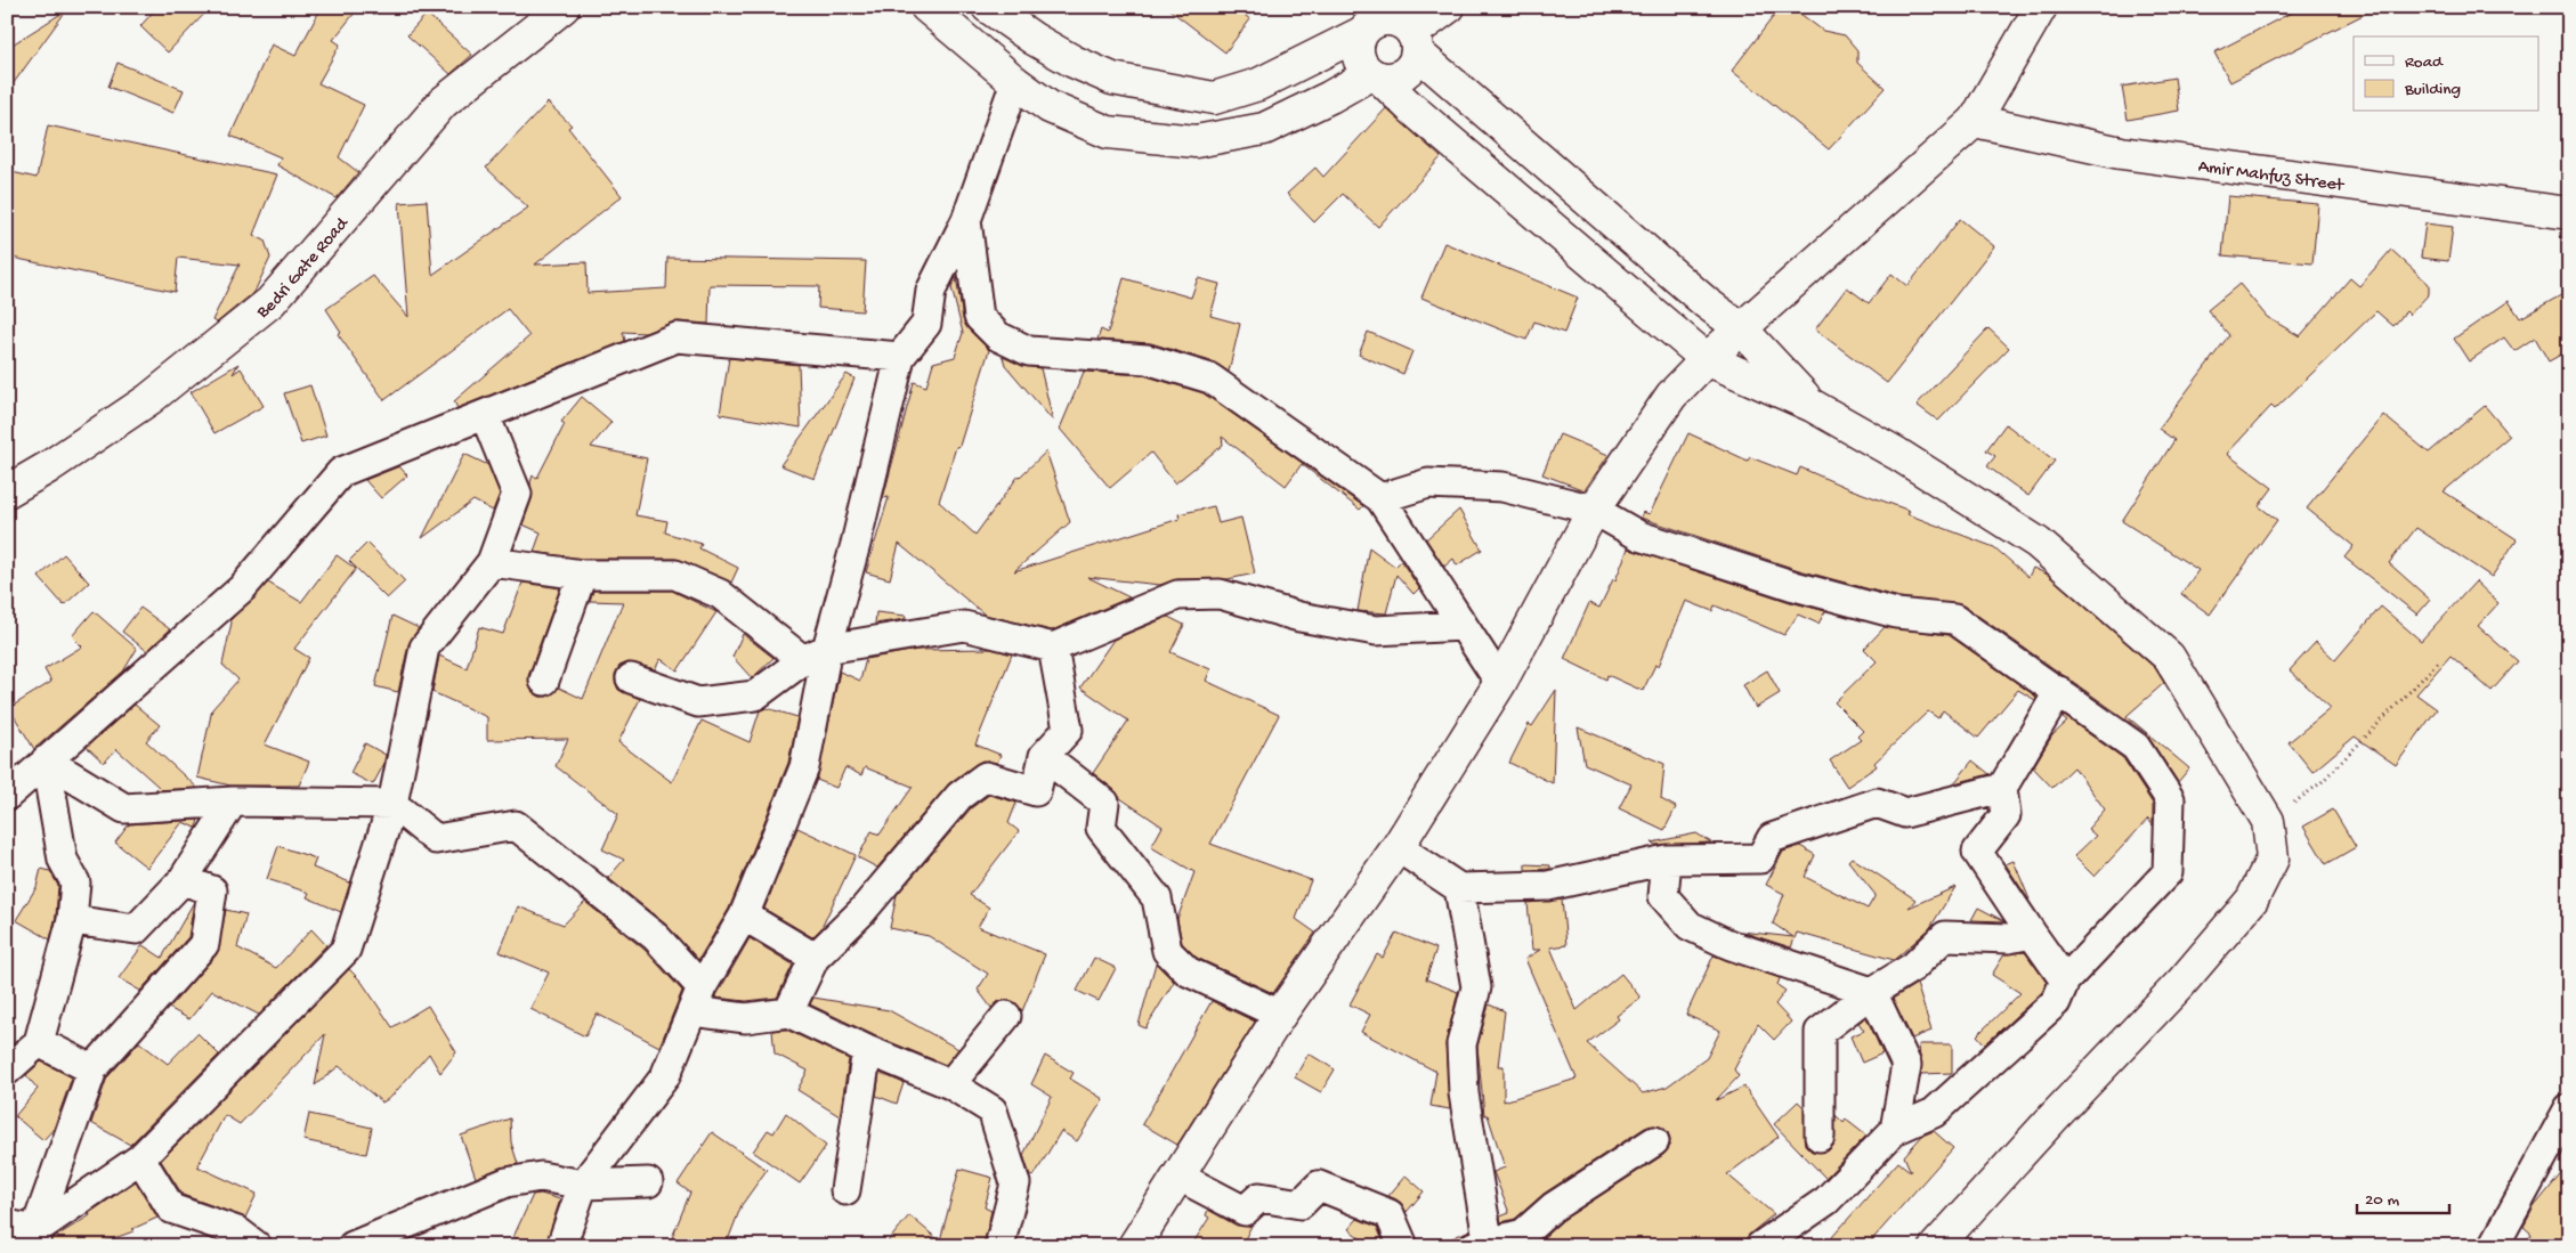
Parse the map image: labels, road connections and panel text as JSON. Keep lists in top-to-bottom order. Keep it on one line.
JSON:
{"streets":{"street":["Amir Mahfuz Street","Bedri Gate Road"]},"legend":["Road","Building"],"scale_bar":"20 m"}
